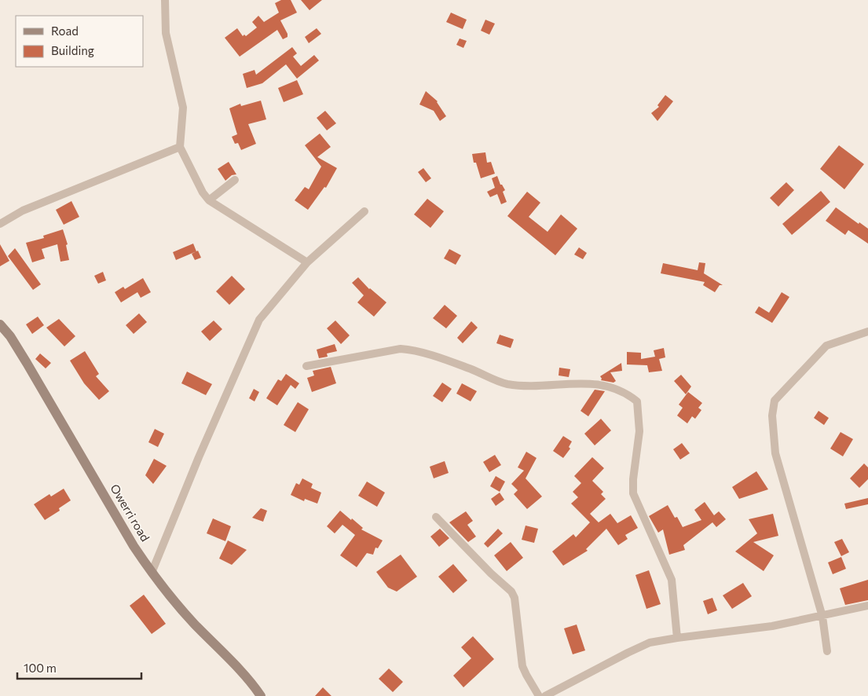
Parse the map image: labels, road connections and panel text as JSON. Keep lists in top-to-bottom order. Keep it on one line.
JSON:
{"streets":{"main road":["Owerri road"]},"legend":["Road","Building"],"scale_bar":"100 m"}
